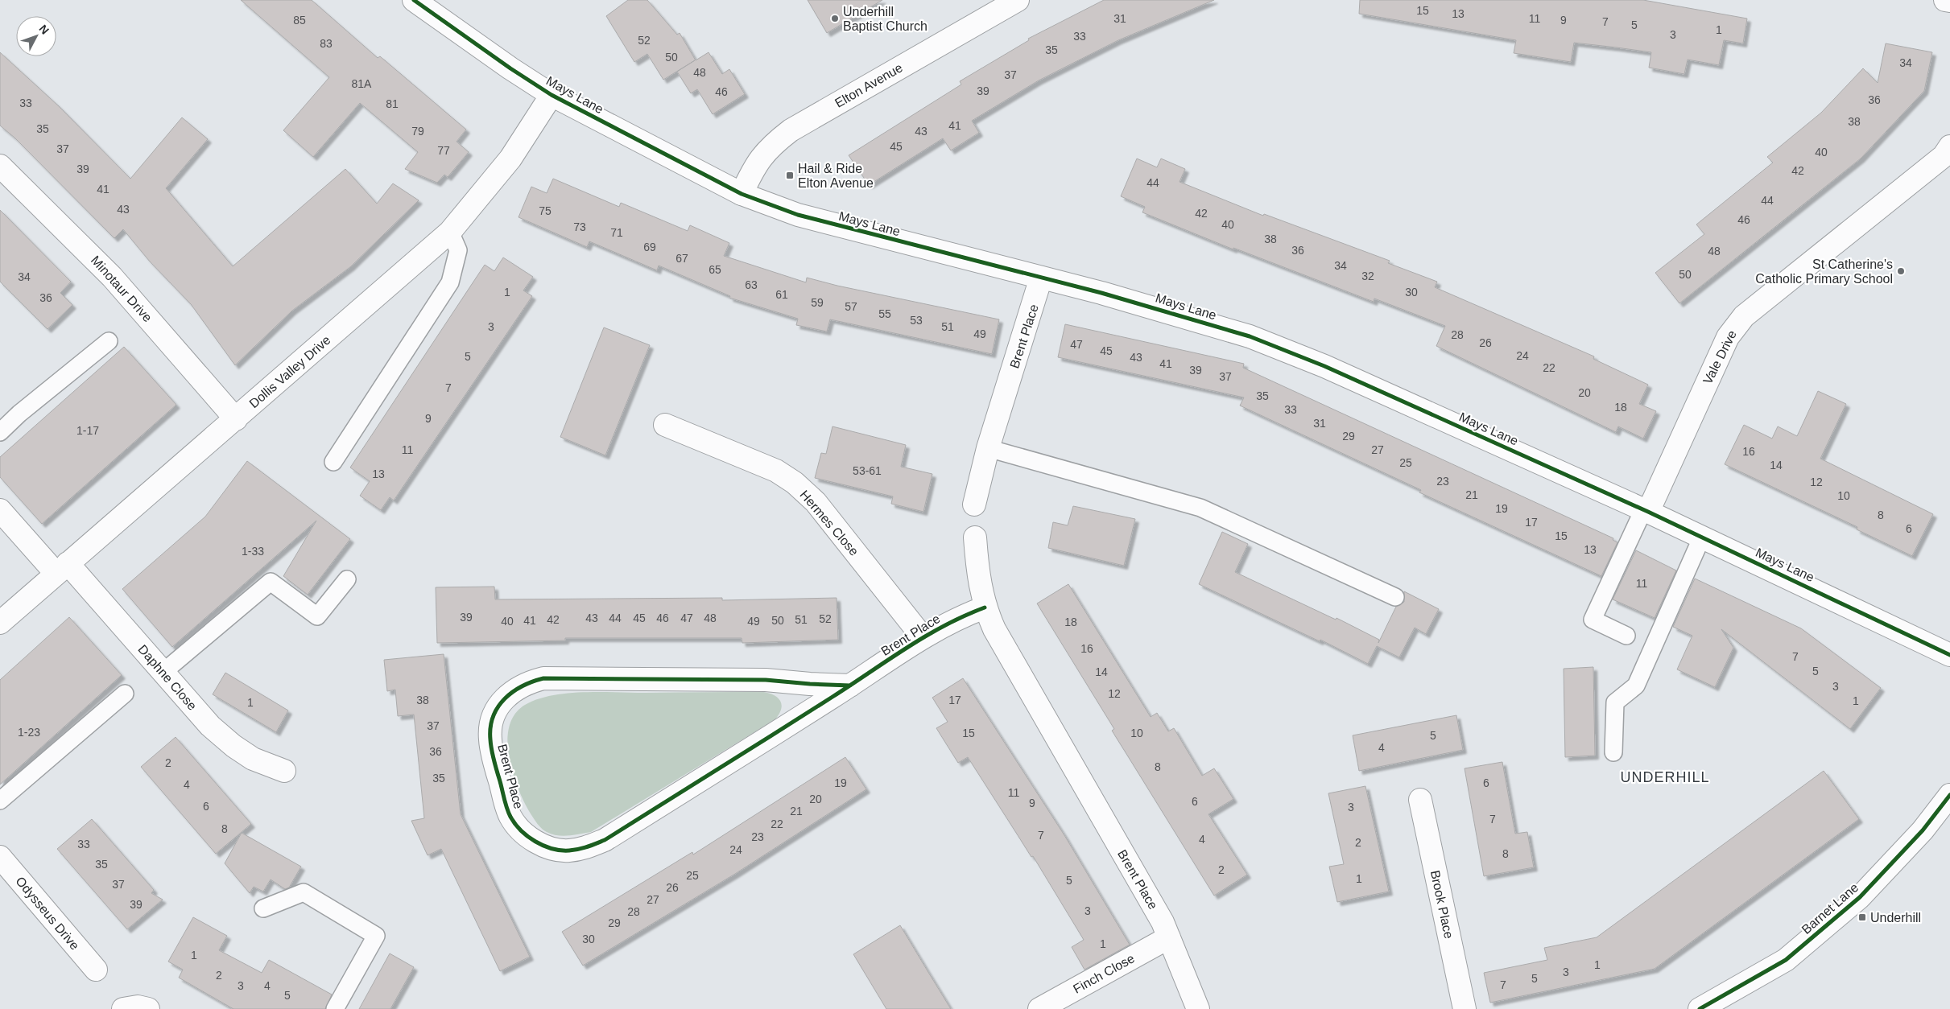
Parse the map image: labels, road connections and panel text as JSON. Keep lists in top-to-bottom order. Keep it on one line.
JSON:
{"streets":{"street":["Elton Avenue","Mays Lane","Minotaur Drive","Brent Place","Vale Drive","Dollis Valley Drive","Hermes Close","Daphne Close","Brook Place","Barnet Lane","Odysseus Drive","Finch Close"]},"crossings":[["Elton Avenue","Mays Lane"],["Mays Lane","Brent Place"],["Mays Lane","Vale Drive"],["Mays Lane","Dollis Valley Drive"],["Minotaur Drive","Dollis Valley Drive"],["Brent Place","Hermes Close"],["Brent Place","Finch Close"],["Dollis Valley Drive","Daphne Close"]],"districts":["UNDERHILL"],"places":{"other":["Underhill Baptist Church","St Catherine's Catholic Primary School"],"transit":["Hail & Ride Elton Avenue","Underhill"]},"house_numbers":["15","13","31","11","85","9","7","5","1","3","33","52","83","35","50","34","48","37","81A","39","46","36","33","81","38","41","35","79","43","45","37","77","40","39","42","44","41","44","43","75","42","46","40","73","71","38","69","36","48","67","34","65","50","32","34","63","1","30","61","36","59","57","55","53","3","51","49","28","26","47","45","24","5","43","41","22","39","37","7","20","35","18","33","9","31","1-17","29","11","27","16","25","14","53-61","13","23","12","21","10","19","8","17","6","15","13","1-33","11","39","43","44","45","46","47","48","52","42","51","41","50","40","49","18","16","7","5","14","3","12","38","17","1","1","37","1-23","15","10","5","4","36","2","8","35","19","6","4","11","20","6","9","6","3","21","7","22","8","7","23","4","2","33","24","8","35","2","25","1","5","37","26","27","39","3","28","29","30","1","1","1","3","2","5","7","3","4","5"],"north":"top right"}
